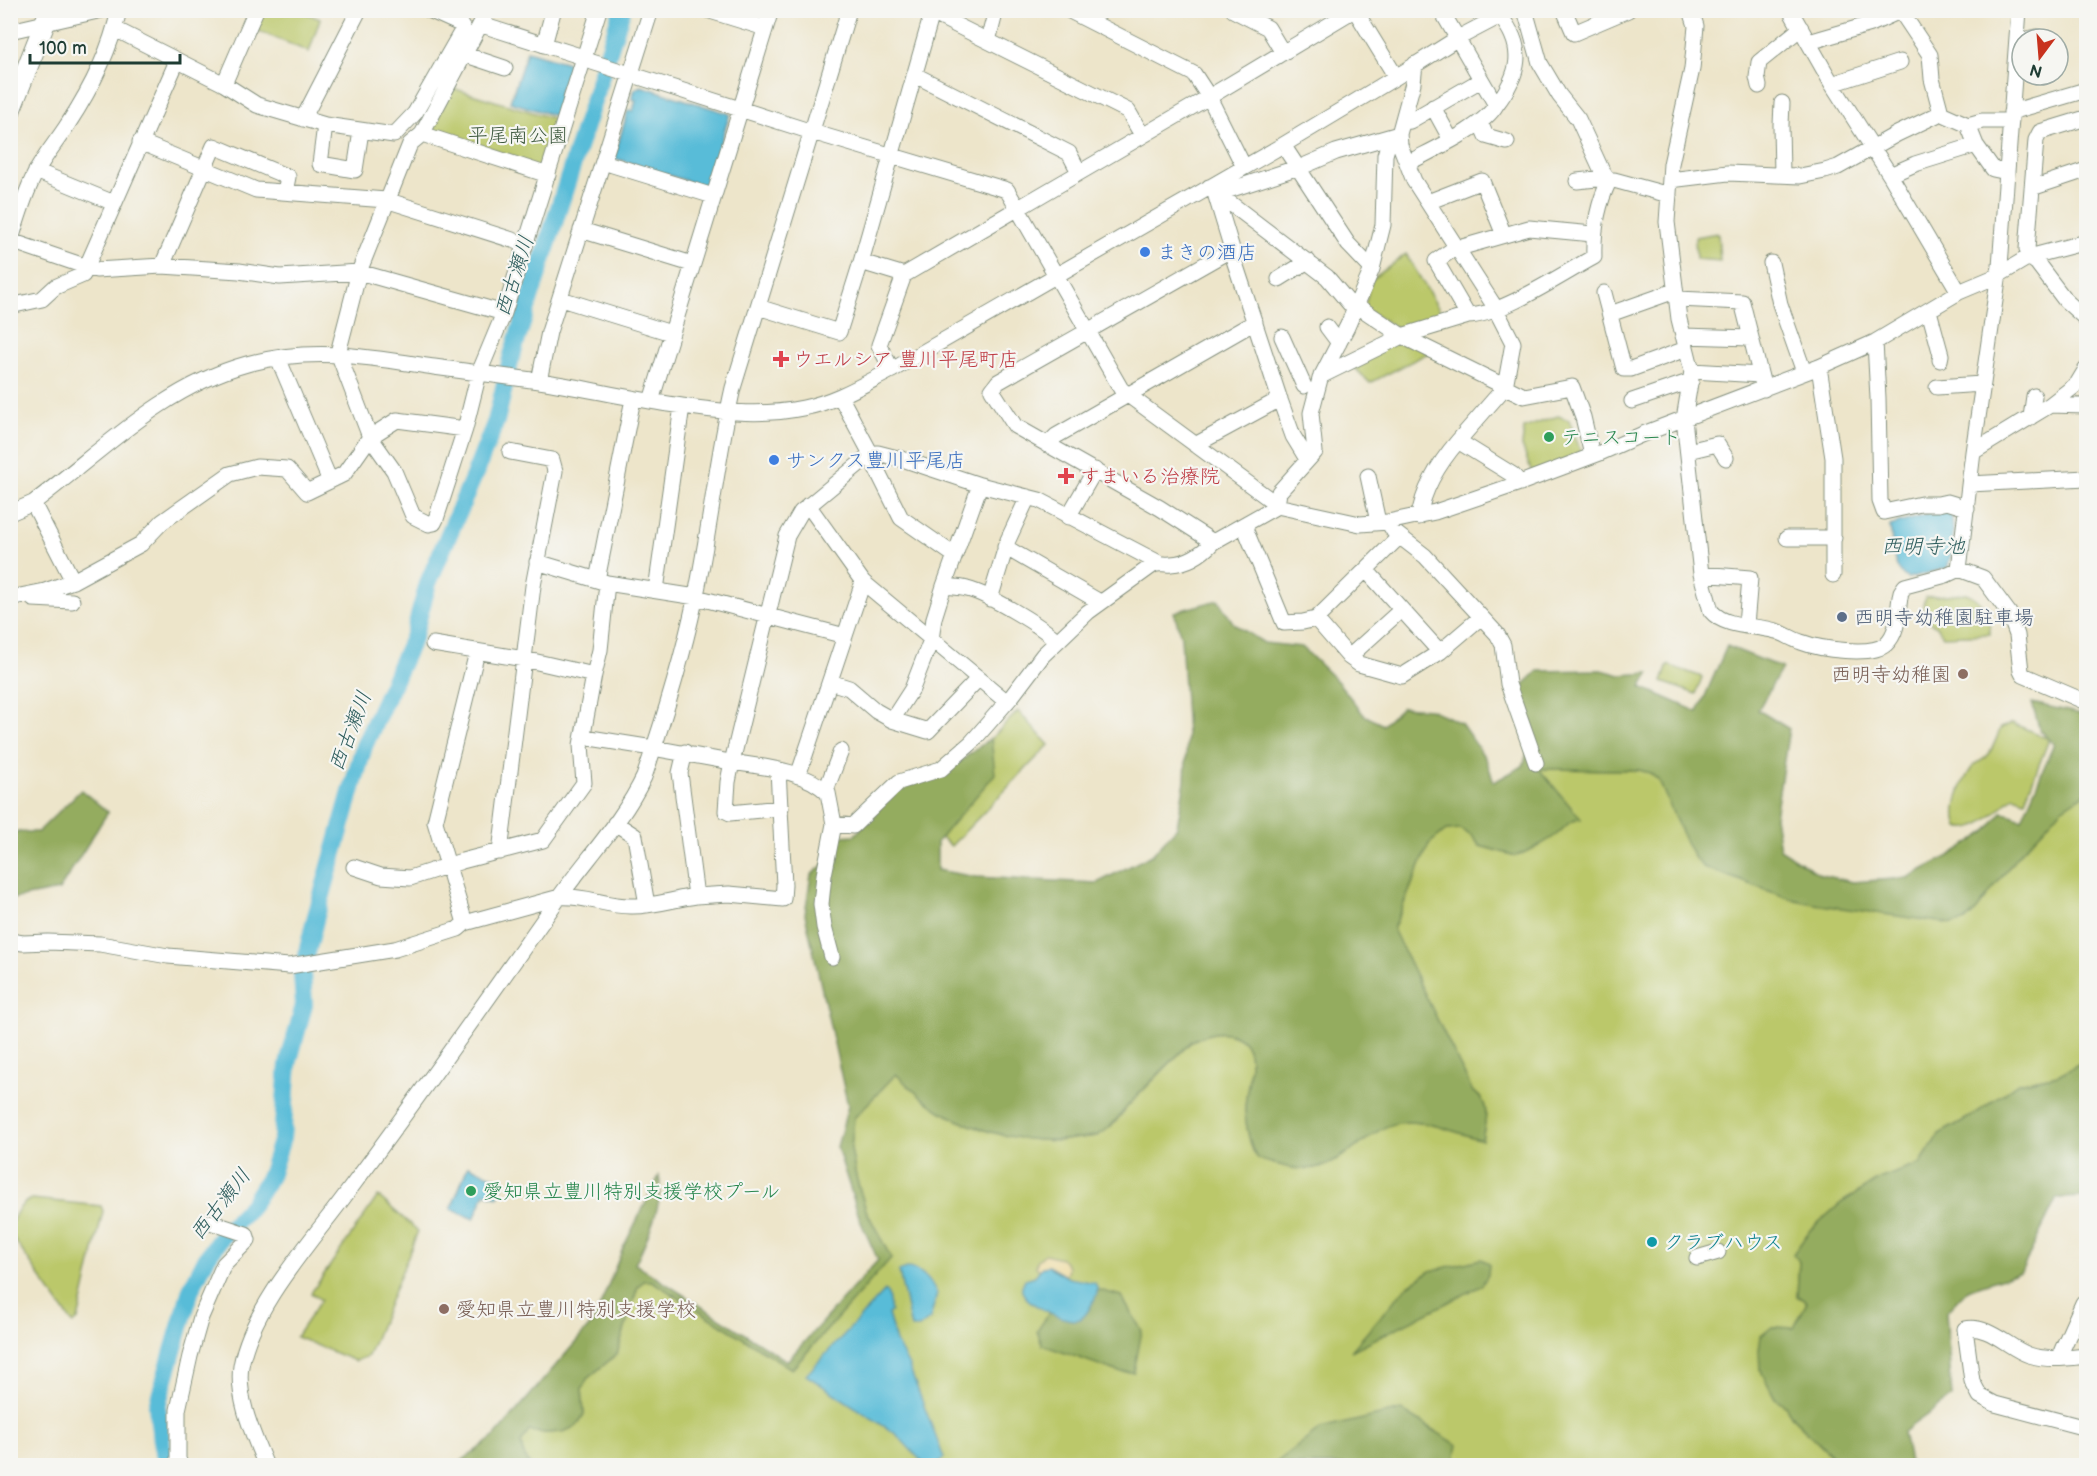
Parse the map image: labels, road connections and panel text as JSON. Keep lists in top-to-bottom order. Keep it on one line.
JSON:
{"water":["西古瀬川","西明寺池"],"parks":["平尾南公園"],"places":{"other":["まきの酒店","テニスコート","サンクス豊川平尾店","西明寺幼稚園駐車場","西明寺幼稚園","愛知県立豊川特別支援学校プール","クラブハウス","愛知県立豊川特別支援学校"],"health":["ウエルシア 豊川平尾町店","すまいる治療院"]},"scale_bar":"100 m","north":"bottom"}
